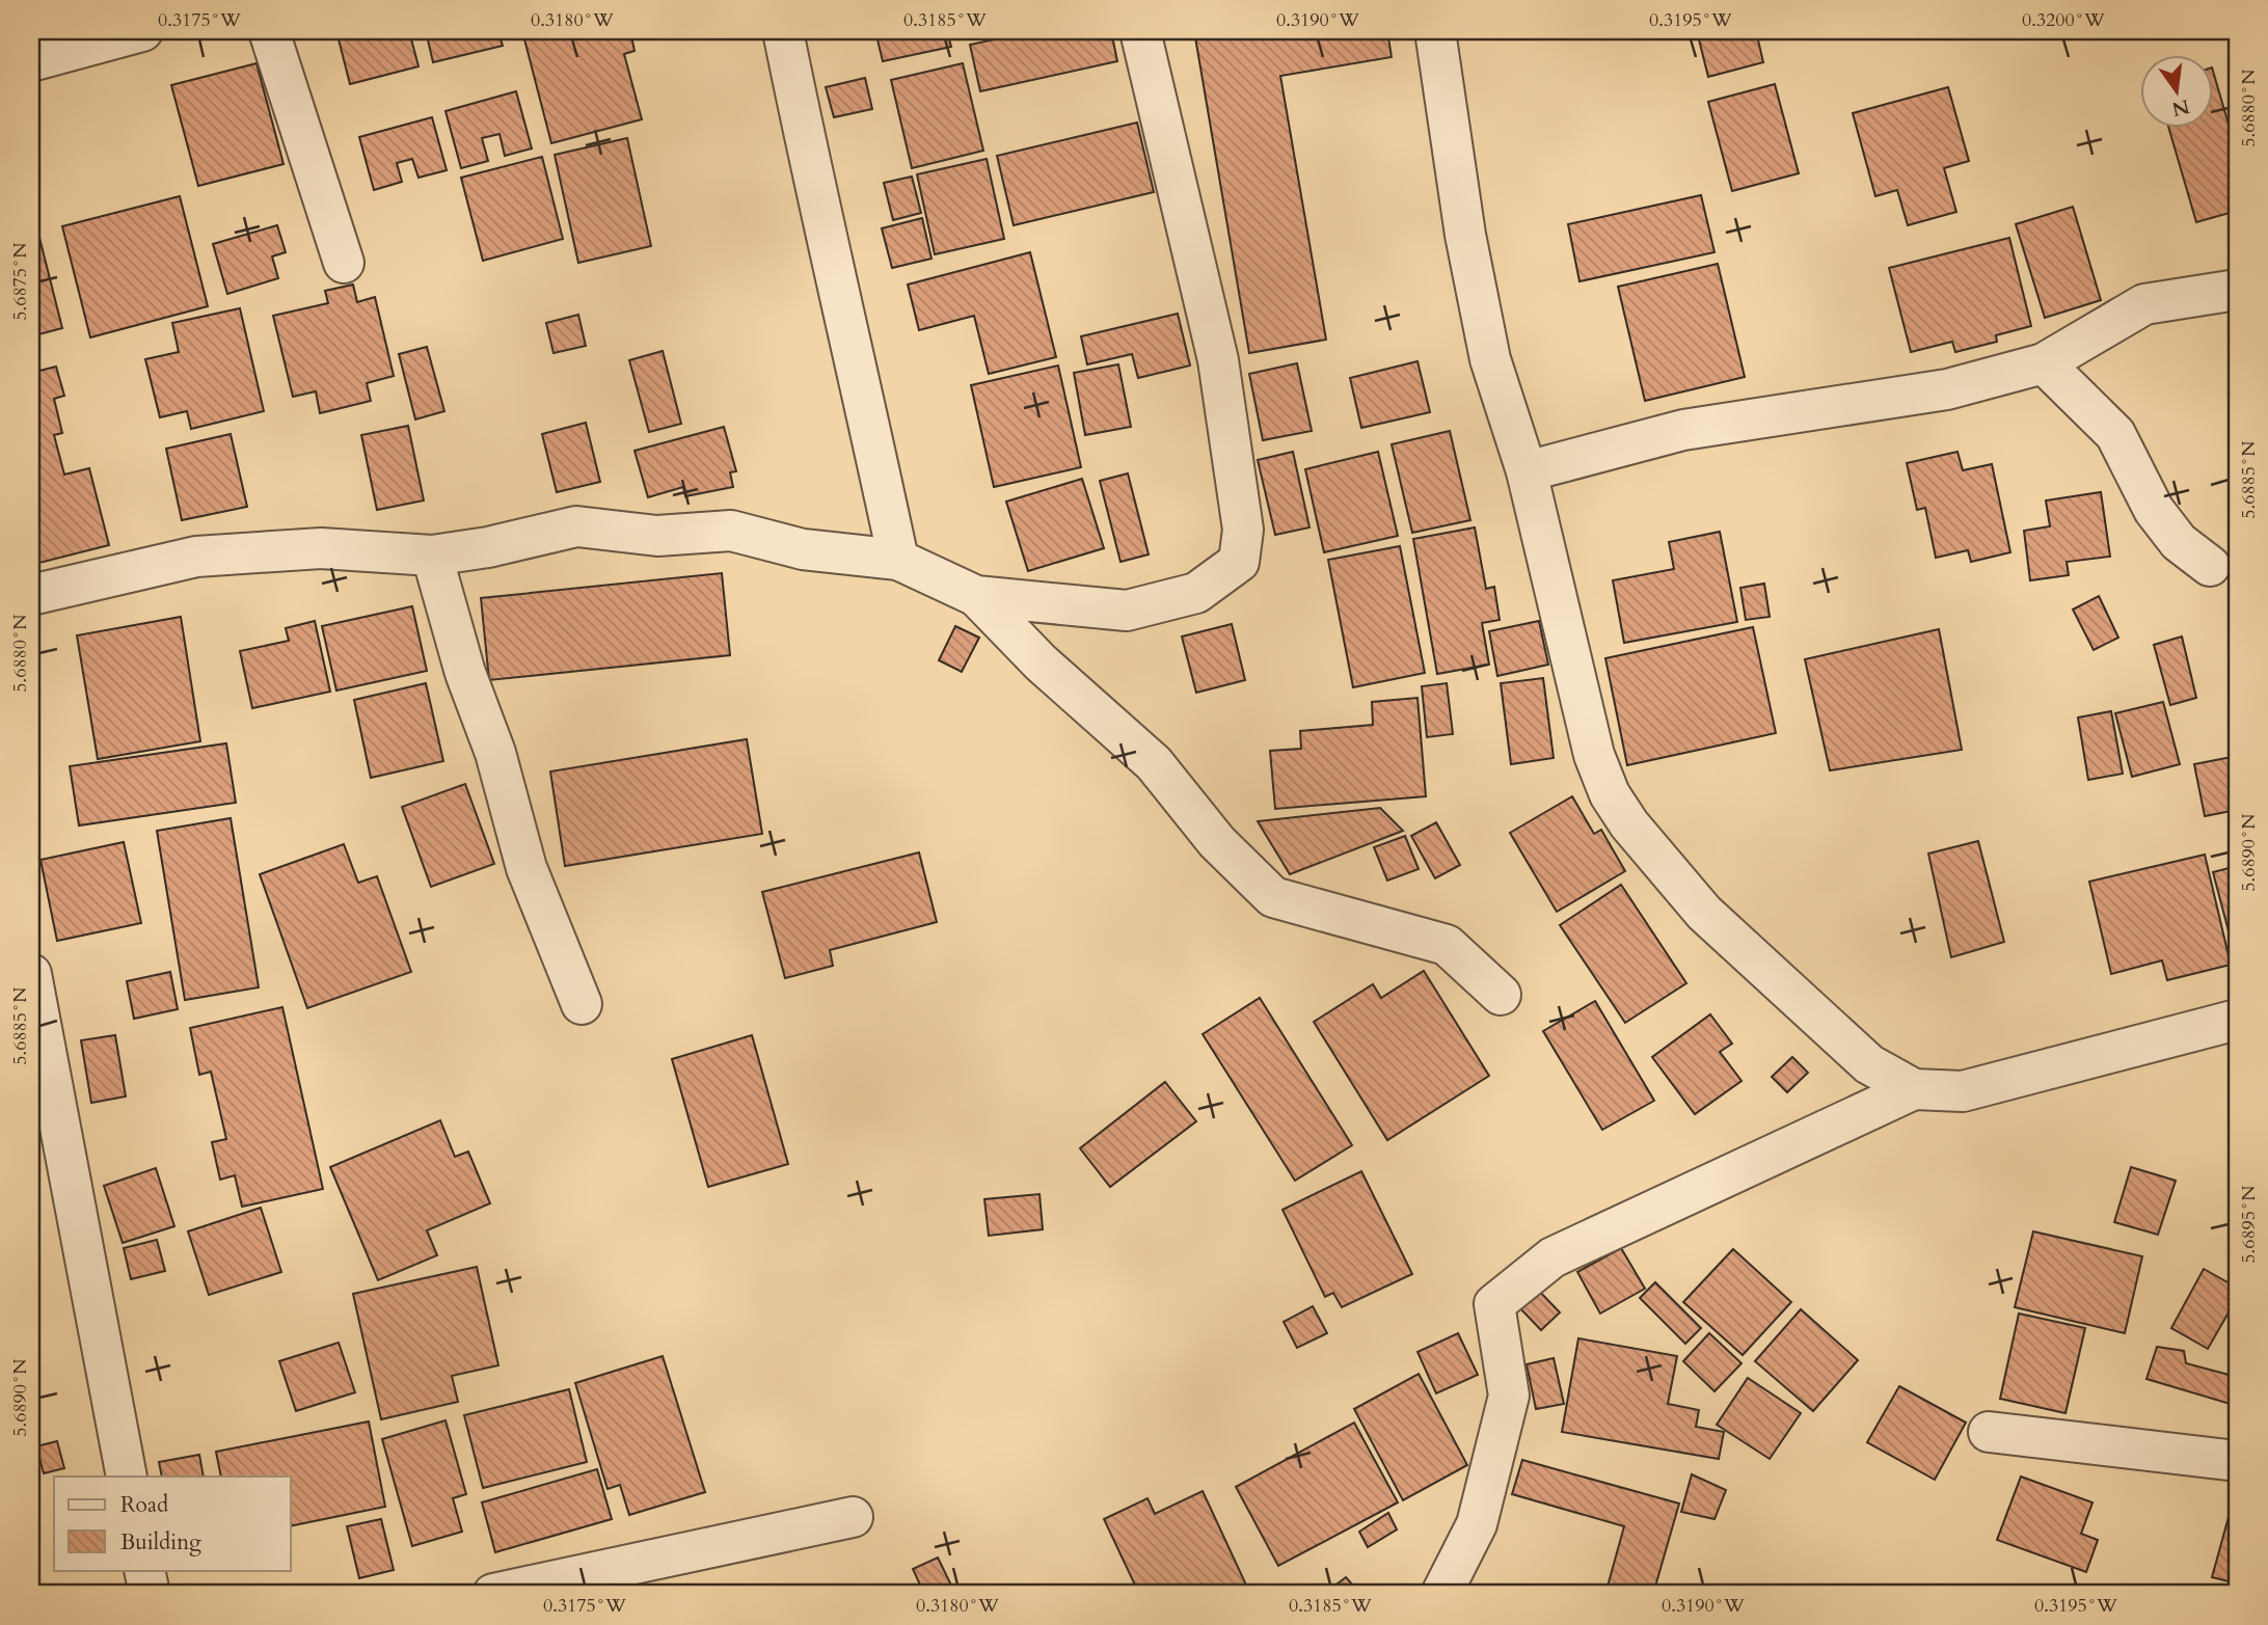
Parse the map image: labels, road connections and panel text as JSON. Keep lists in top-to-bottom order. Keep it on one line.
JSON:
{"legend":["Road","Building"],"north":"bottom","coordinates":["0.3175°W","0.3180°W","0.3185°W","0.3190°W","0.3195°W","0.3200°W","5.6880°N","5.6875°N","5.6885°N","5.6890°N","5.6895°N"]}
